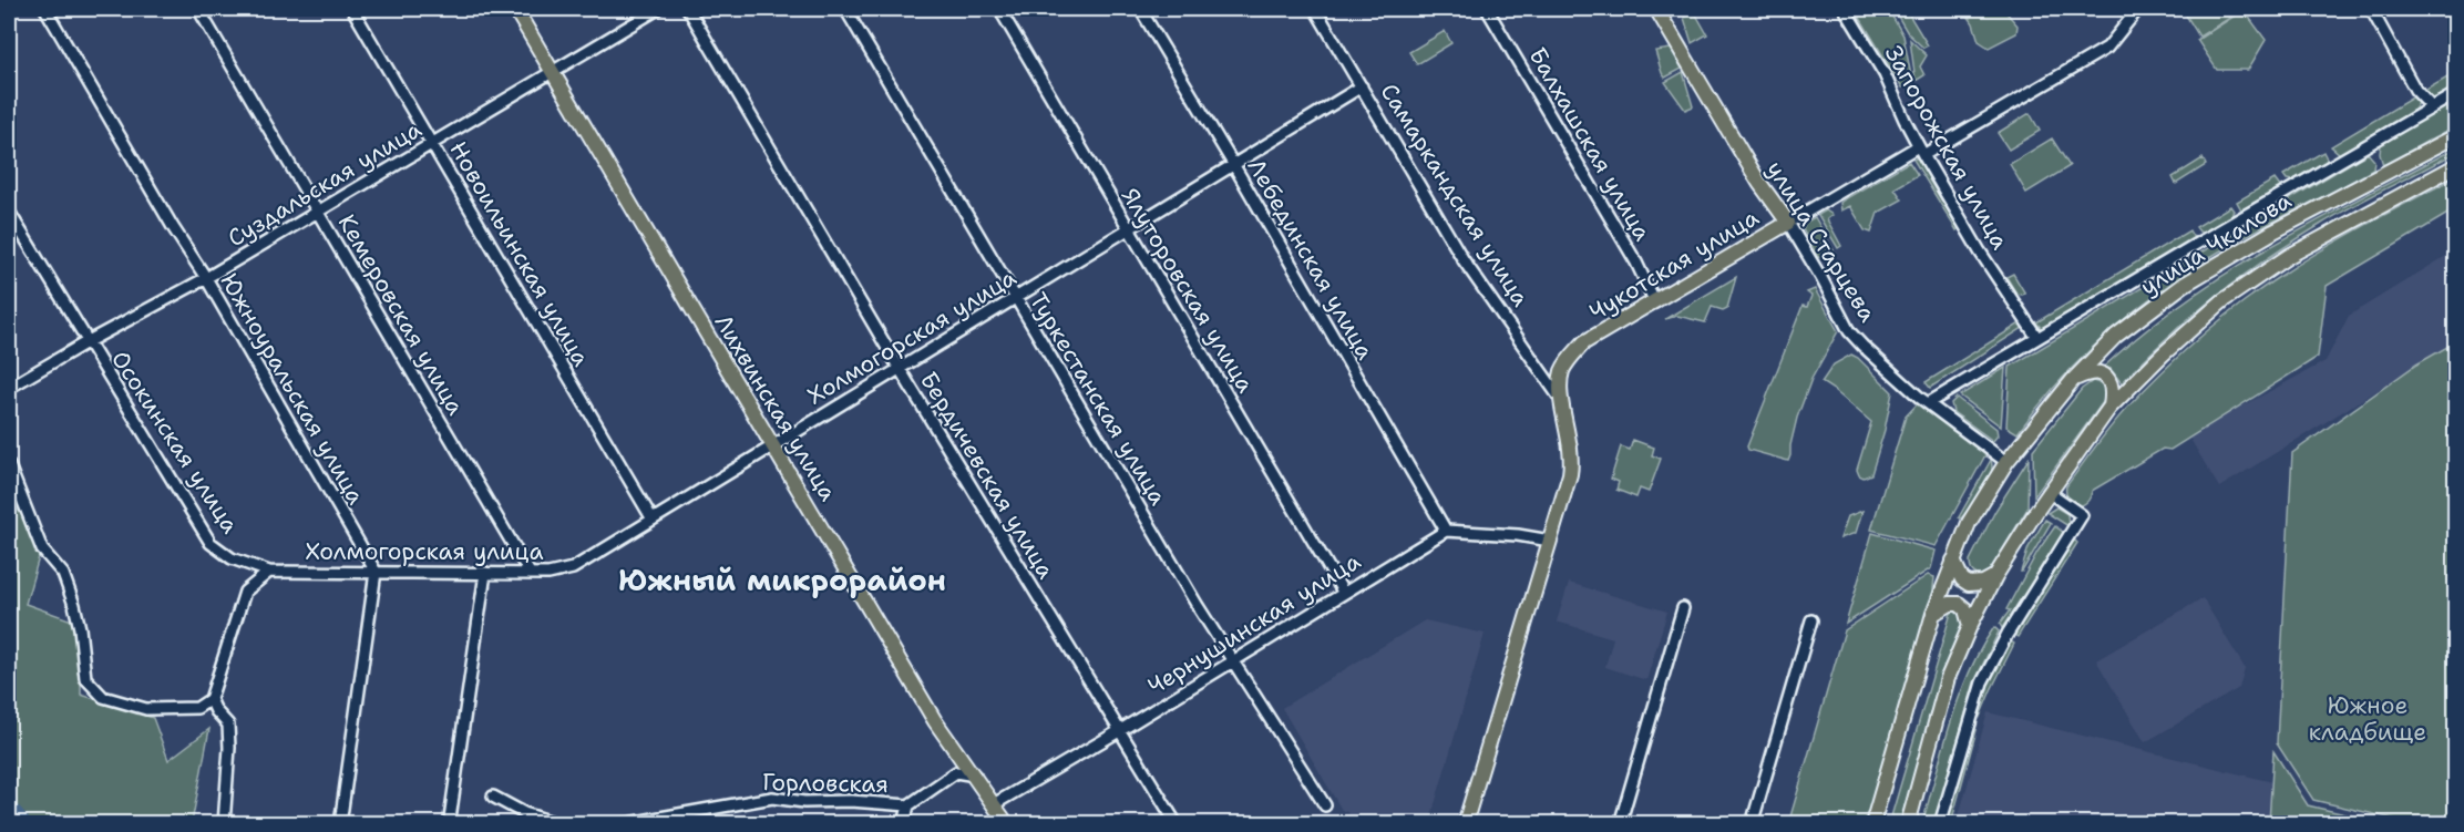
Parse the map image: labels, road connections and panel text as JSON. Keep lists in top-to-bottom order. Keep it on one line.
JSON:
{"streets":{"main road":["улица Старцева","улица Чкалова","Чукотская улица","Лихвинская улица"],"street":["Балхашская улица","Запорожская улица","Суздальская улица","Самаркандская улица","Новоильинская улица","Лебединская улица","Ялуторовская улица","Кемеровская улица","Холмогорская улица","Южноуральская улица","Туркестанская улица","Осокинская улица","Бердичевская улица","Чернушинская улица","Горловская"]},"crossings":[["Балхашская улица","Чукотская улица"],["Запорожская улица","Чукотская улица"],["Суздальская улица","Новоильинская улица"],["Суздальская улица","Кемеровская улица"],["Суздальская улица","Южноуральская улица"],["Суздальская улица","Лихвинская улица"],["Суздальская улица","Осокинская улица"],["Самаркандская улица","Чукотская улица"],["Самаркандская улица","Холмогорская улица"],["улица Старцева","улица Чкалова"],["улица Старцева","Чукотская улица"],["Новоильинская улица","Холмогорская улица"],["Лебединская улица","Холмогорская улица"],["Лебединская улица","Чернушинская улица"],["Ялуторовская улица","Холмогорская улица"],["Ялуторовская улица","Чернушинская улица"],["Кемеровская улица","Холмогорская улица"],["Холмогорская улица","Южноуральская улица"],["Холмогорская улица","Туркестанская улица"],["Холмогорская улица","Лихвинская улица"],["Холмогорская улица","Осокинская улица"],["Холмогорская улица","Бердичевская улица"],["Туркестанская улица","Чернушинская улица"],["Лихвинская улица","Чернушинская улица"],["Бердичевская улица","Чернушинская улица"]],"districts":["Южный микрорайон"],"parks":["Южное кладбище"]}
